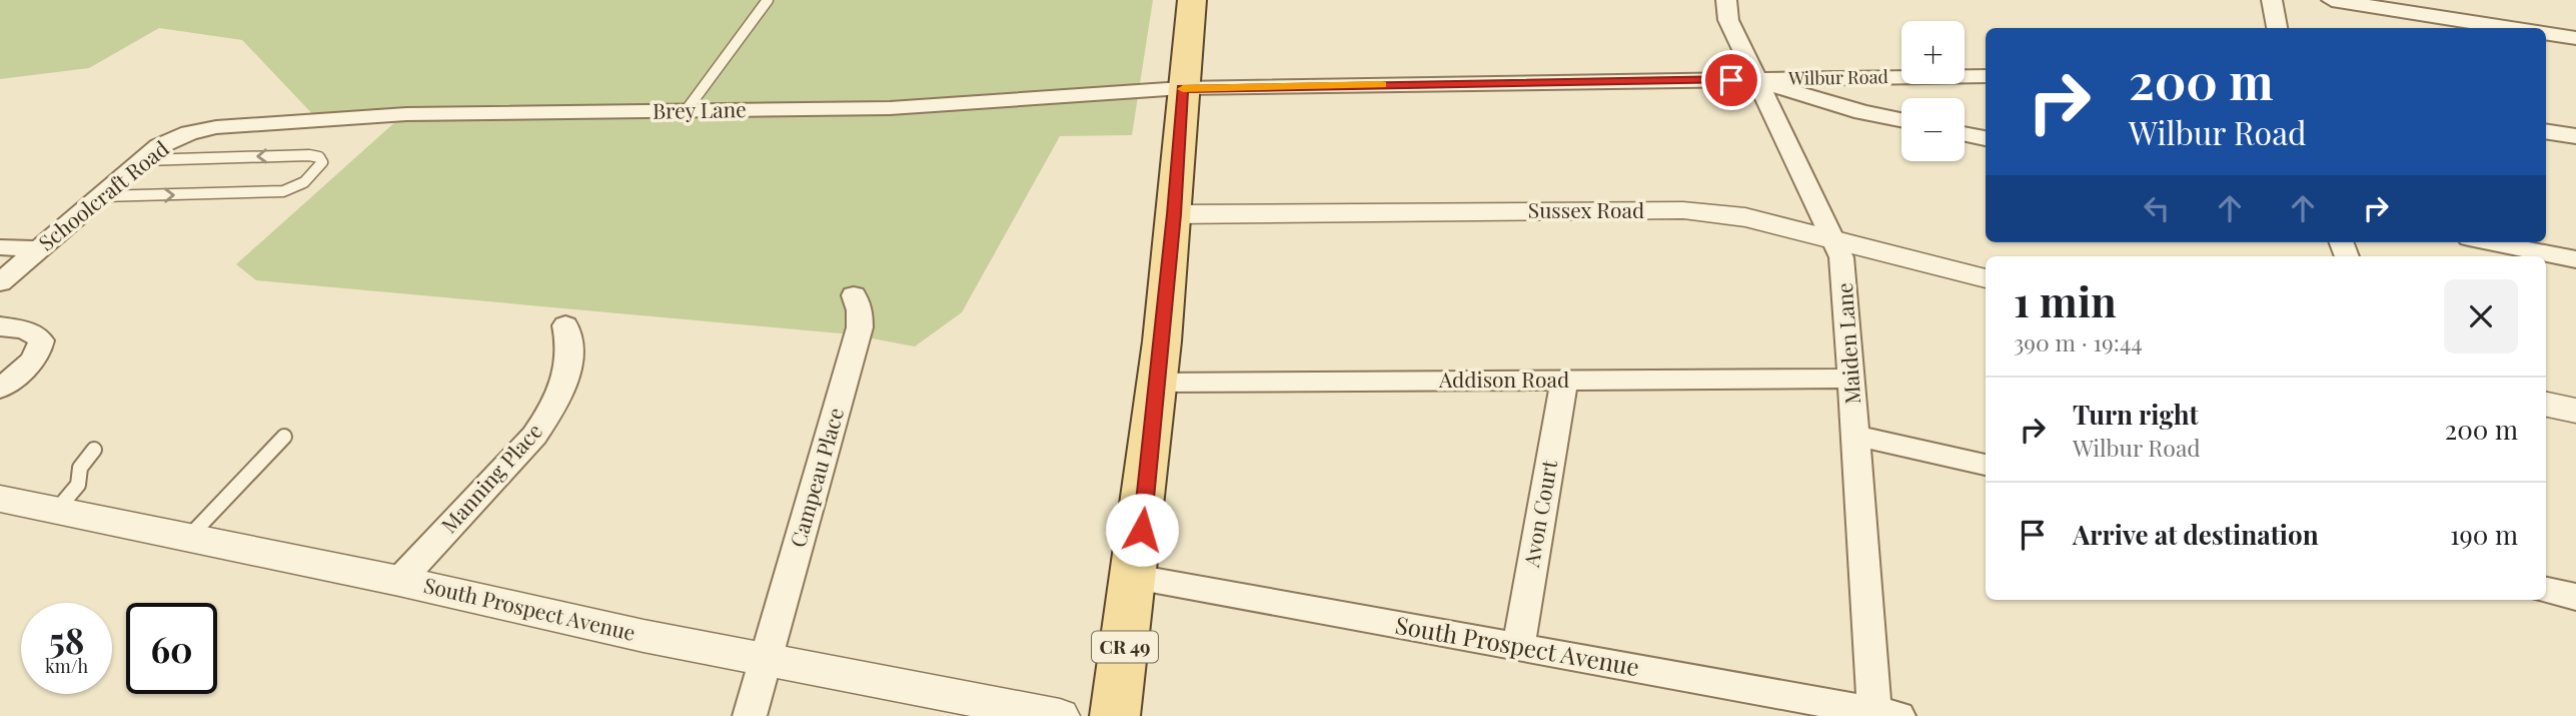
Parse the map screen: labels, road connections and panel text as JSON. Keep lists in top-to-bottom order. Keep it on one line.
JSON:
{"streets":{"main road":["CR 49"],"street":["Wilbur Road","Brey Lane","Schoolcraft Road","Sussex Road","Maiden Lane","Addison Road","Campeau Place","Manning Place","Avon Court","South Prospect Avenue"]},"crossings":[["Wilbur Road","Brey Lane"],["Wilbur Road","Maiden Lane"],["Wilbur Road","CR 49"],["Brey Lane","Schoolcraft Road"],["Brey Lane","CR 49"],["Sussex Road","Maiden Lane"],["Sussex Road","CR 49"],["Maiden Lane","Addison Road"],["Maiden Lane","South Prospect Avenue"],["Addison Road","Avon Court"],["Addison Road","CR 49"],["Campeau Place","South Prospect Avenue"],["Manning Place","South Prospect Avenue"],["Avon Court","South Prospect Avenue"],["South Prospect Avenue","CR 49"]],"page":{"map_buttons":["+","−"],"turn":["200 m","Wilbur Road"],"heading":["1 min","390 m · 19:44"],"list":[{"name":"Turn right","note":"Wilbur Road","value":"200 m"},{"name":"Arrive at destination","value":"190 m"}],"speed":"58 km/h","limit":"60"}}
